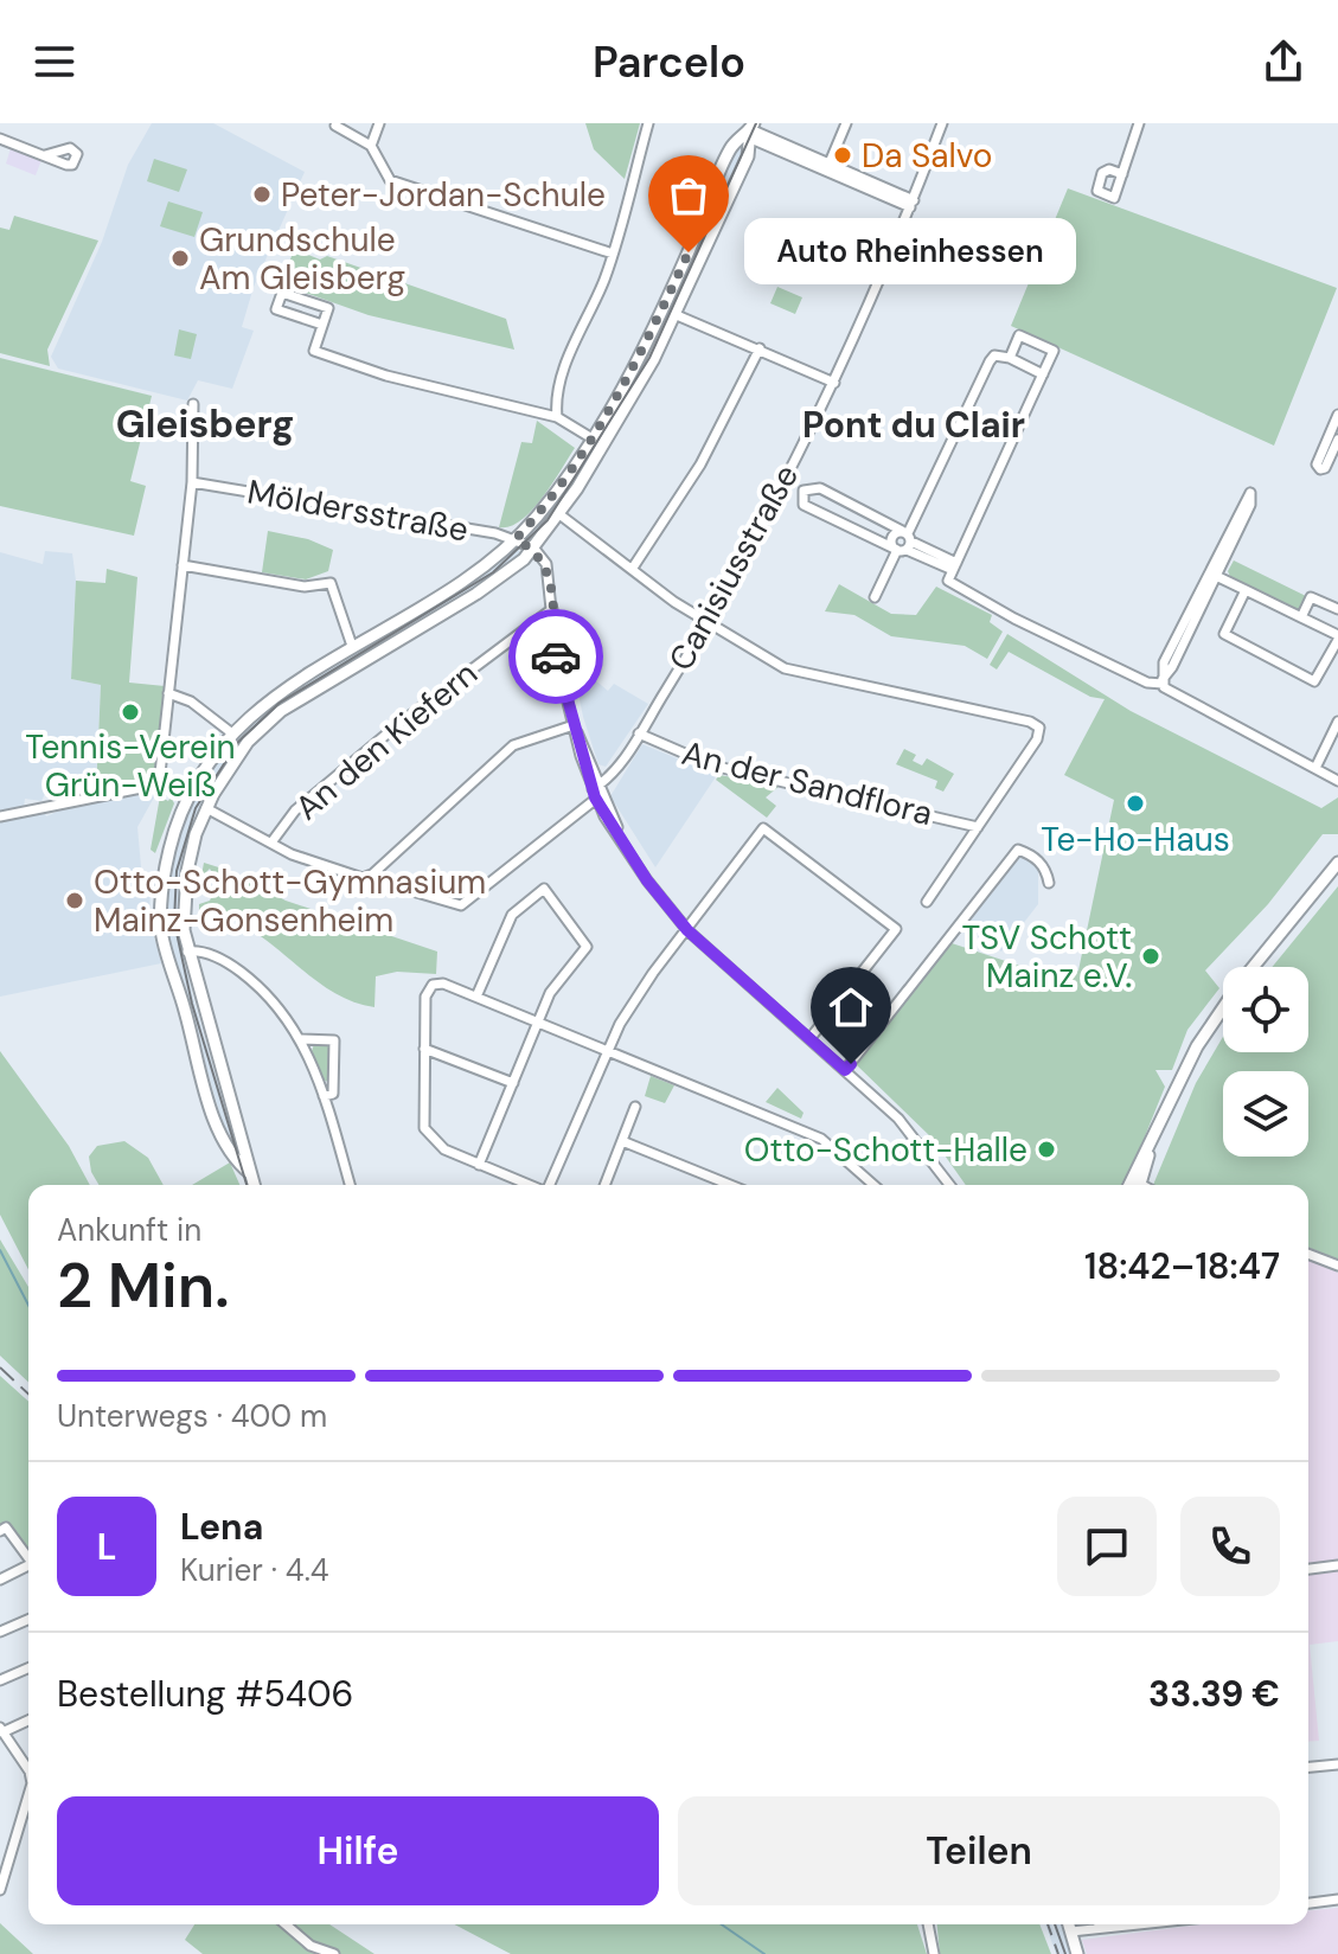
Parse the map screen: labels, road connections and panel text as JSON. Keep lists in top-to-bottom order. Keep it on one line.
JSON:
{"streets":{"street":["Möldersstraße","Canisiusstraße","An den Kiefern","An der Sandflora"]},"crossings":[["Canisiusstraße","An der Sandflora"]],"districts":["Gleisberg","Pont du Clair"],"places":["Da Salvo","Peter-Jordan-Schule","Auto Rheinhessen","Grundschule Am Gleisberg","Tennis-Verein Grün-Weiß","Te-Ho-Haus","Otto-Schott-Gymnasium Mainz-Gonsenheim","TSV Schott Mainz e.V.","Otto-Schott-Halle"],"page":{"header":"Parcelo","bubble":"Auto Rheinhessen","heading":["2 Min.","Ankunft in","18:42–18:47"],"panel":["Lena","Kurier · 4.4","Bestellung #5406","33.39 €"],"bar":"Unterwegs · 400 m","round":"L","buttons":["Hilfe","Teilen"]}}
